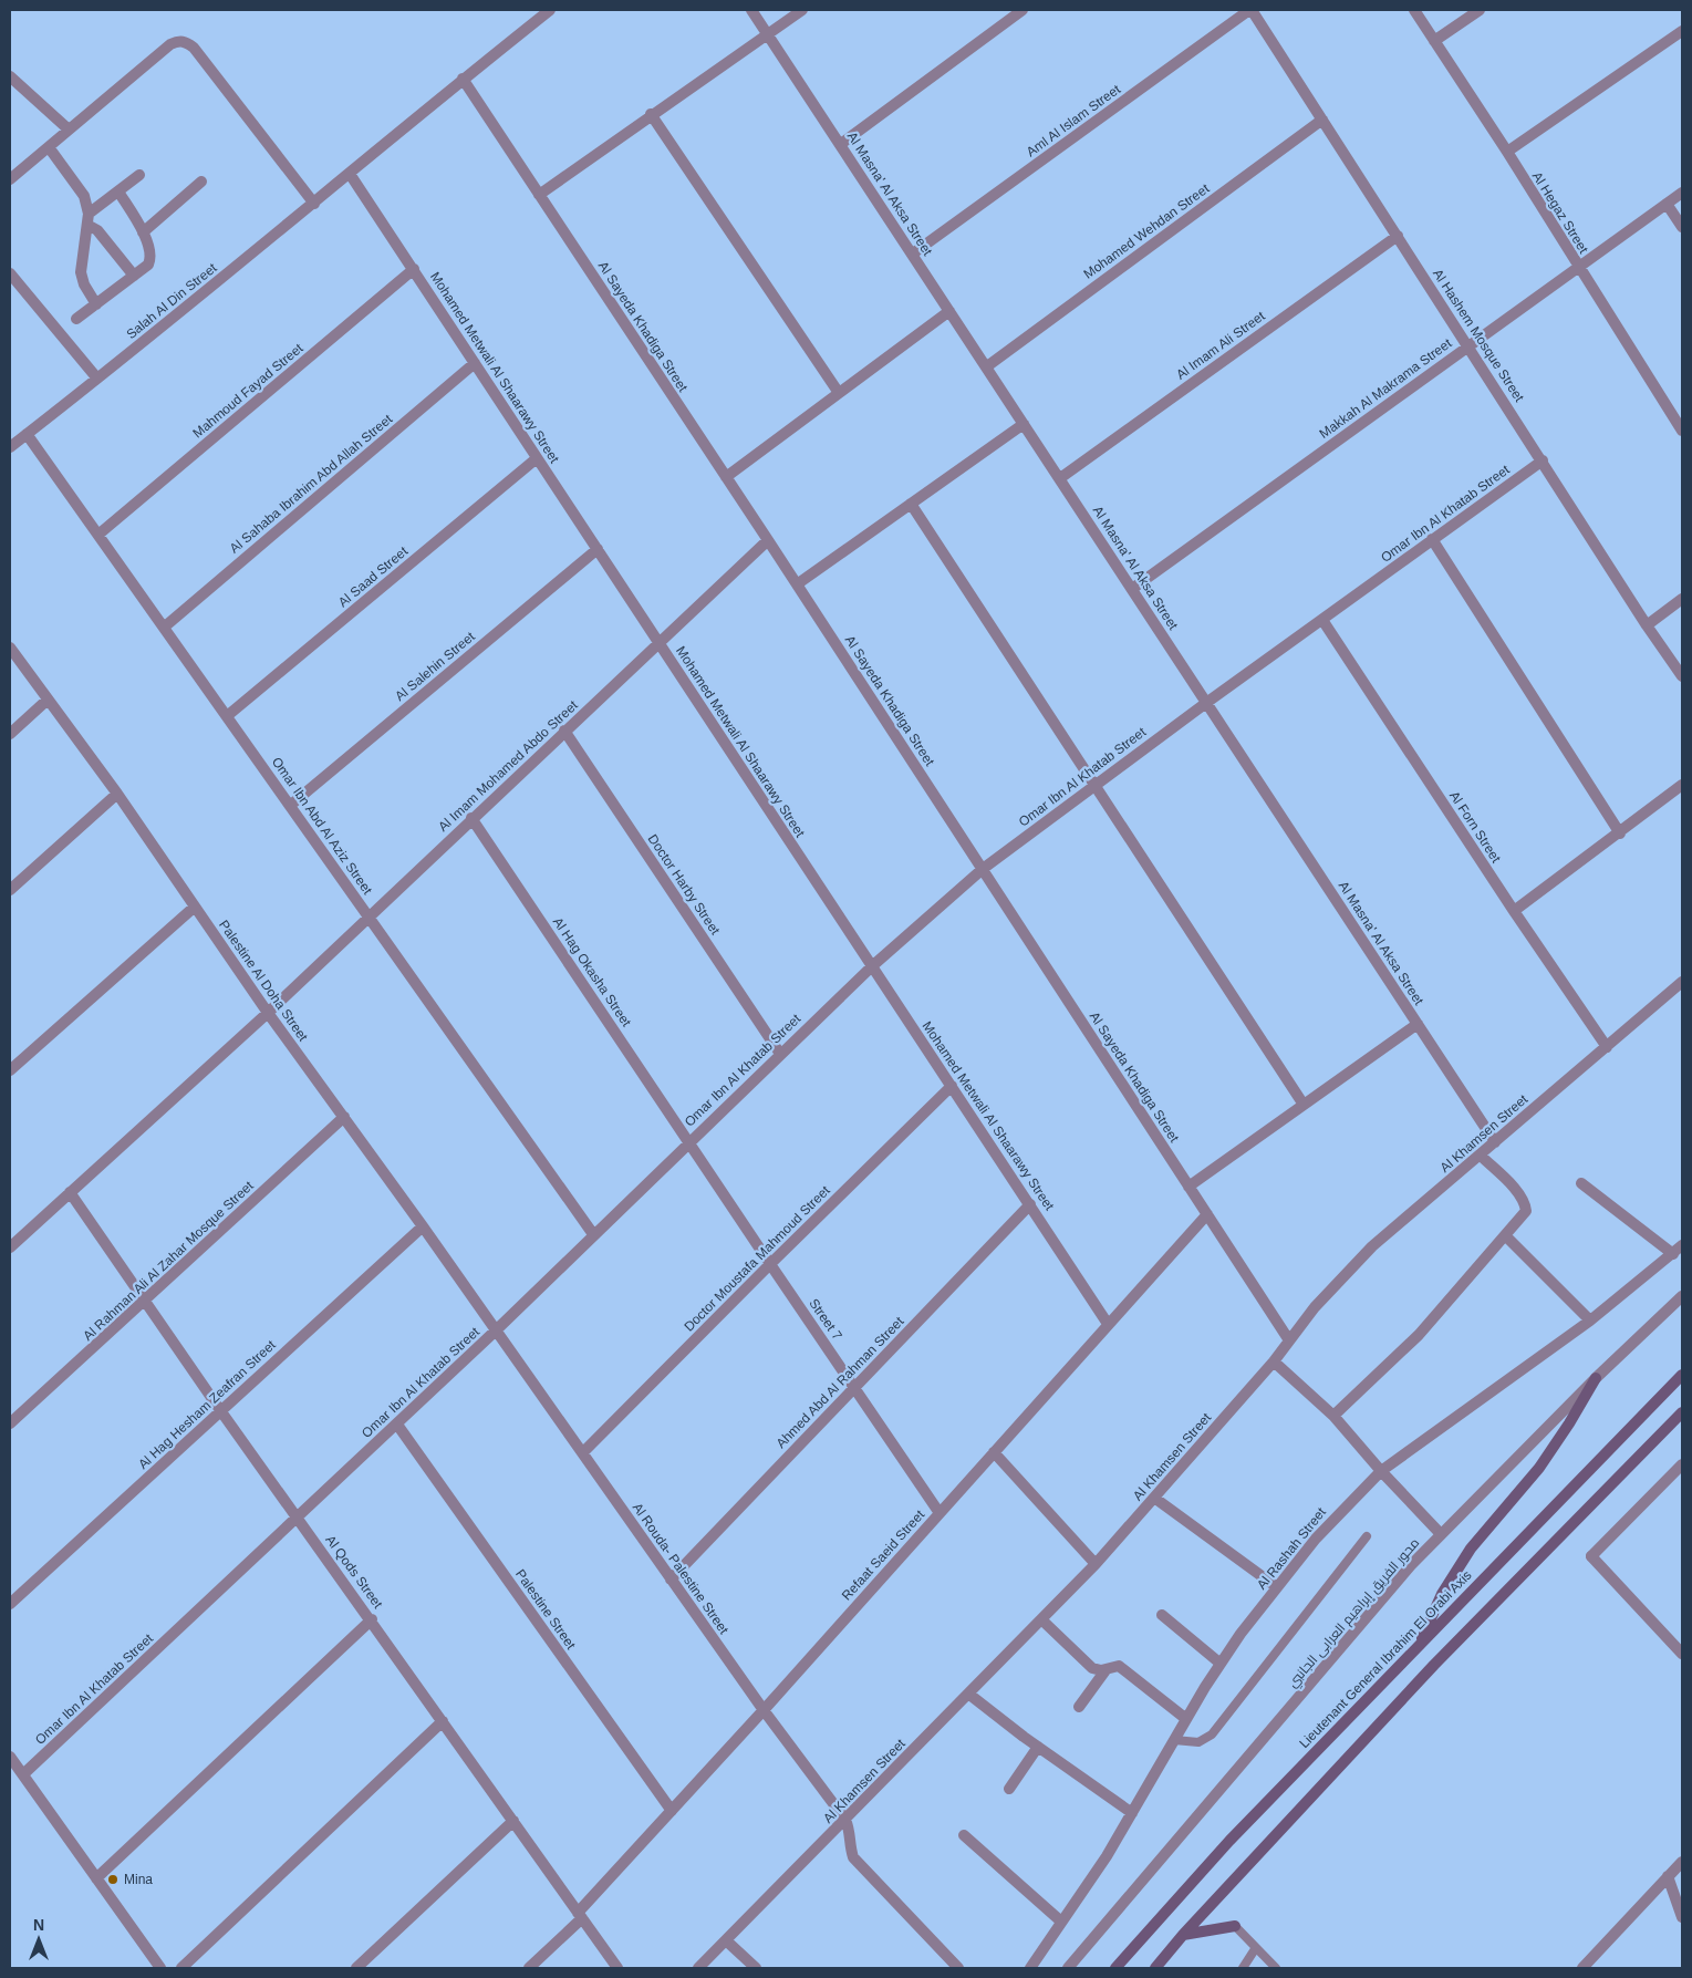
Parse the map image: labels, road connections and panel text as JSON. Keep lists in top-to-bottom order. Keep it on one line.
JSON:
{"streets":{"main road":["Lieutenant General Ibrahim El Orabi Axis"],"street":["Aml Al Islam Street","Al Masna' Al Aksa Street","Al Hegaz Street","Mohamed Wehdan Street","Salah Al Din Street","Al Sayeda Khadiga Street","Al Hashem Mosque Street","Al Imam Ali Street","Mohamed Metwali Al Shaarawy Street","Makkah Al Makrama Street","Mahmoud Fayad Street","Al Sahaba Ibrahim Abd Allah Street","Omar Ibn Al Khatab Street","Al Saad Street","Al Salehin Street","Al Imam Mohamed Abdo Street","Omar Ibn Abd Al Aziz Street","Al Forn Street","Doctor Harby Street","Al Hag Okasha Street","Palestine Al Doha Street","Al Khamsen Street","Doctor Moustafa Mahmoud Street","Al Rahman Ali Al Zahar Mosque Street","Street 7","Ahmed Abd Al Rahman Street","Al Hag Hesham Zeafran Street","Al Rashah Street","Refaat Saeid Street","Al Rouda- Palestine Street","Al Qods Street","Palestine Street","محور الفريق إبراهيم العرابى الجانبي"]},"crossings":[["Aml Al Islam Street","Al Masna' Al Aksa Street"],["Aml Al Islam Street","Al Hashem Mosque Street"],["Al Masna' Al Aksa Street","Mohamed Wehdan Street"],["Al Masna' Al Aksa Street","Al Imam Ali Street"],["Al Masna' Al Aksa Street","Makkah Al Makrama Street"],["Al Masna' Al Aksa Street","Omar Ibn Al Khatab Street"],["Al Masna' Al Aksa Street","Al Khamsen Street"],["Al Hegaz Street","Makkah Al Makrama Street"],["Mohamed Wehdan Street","Al Hashem Mosque Street"],["Salah Al Din Street","Al Sayeda Khadiga Street"],["Salah Al Din Street","Mohamed Metwali Al Shaarawy Street"],["Salah Al Din Street","Omar Ibn Abd Al Aziz Street"],["Al Sayeda Khadiga Street","Omar Ibn Al Khatab Street"],["Al Sayeda Khadiga Street","Al Imam Mohamed Abdo Street"],["Al Sayeda Khadiga Street","Al Khamsen Street"],["Al Sayeda Khadiga Street","Refaat Saeid Street"],["Al Hashem Mosque Street","Al Imam Ali Street"],["Al Hashem Mosque Street","Makkah Al Makrama Street"],["Al Hashem Mosque Street","Omar Ibn Al Khatab Street"],["Mohamed Metwali Al Shaarawy Street","Mahmoud Fayad Street"],["Mohamed Metwali Al Shaarawy Street","Al Sahaba Ibrahim Abd Allah Street"],["Mohamed Metwali Al Shaarawy Street","Omar Ibn Al Khatab Street"],["Mohamed Metwali Al Shaarawy Street","Al Saad Street"],["Mohamed Metwali Al Shaarawy Street","Al Salehin Street"],["Mohamed Metwali Al Shaarawy Street","Al Imam Mohamed Abdo Street"],["Mohamed Metwali Al Shaarawy Street","Doctor Moustafa Mahmoud Street"],["Mohamed Metwali Al Shaarawy Street","Ahmed Abd Al Rahman Street"],["Mohamed Metwali Al Shaarawy Street","Refaat Saeid Street"],["Mahmoud Fayad Street","Omar Ibn Abd Al Aziz Street"],["Al Sahaba Ibrahim Abd Allah Street","Omar Ibn Abd Al Aziz Street"],["Omar Ibn Al Khatab Street","Omar Ibn Abd Al Aziz Street"],["Omar Ibn Al Khatab Street","Al Forn Street"],["Omar Ibn Al Khatab Street","Doctor Harby Street"],["Omar Ibn Al Khatab Street","Al Hag Okasha Street"],["Omar Ibn Al Khatab Street","Palestine Al Doha Street"],["Omar Ibn Al Khatab Street","Street 7"],["Omar Ibn Al Khatab Street","Al Rouda- Palestine Street"],["Omar Ibn Al Khatab Street","Al Qods Street"],["Omar Ibn Al Khatab Street","Palestine Street"],["Al Saad Street","Omar Ibn Abd Al Aziz Street"],["Al Salehin Street","Omar Ibn Abd Al Aziz Street"],["Al Imam Mohamed Abdo Street","Omar Ibn Abd Al Aziz Street"],["Al Imam Mohamed Abdo Street","Doctor Harby Street"],["Al Imam Mohamed Abdo Street","Al Hag Okasha Street"],["Al Imam Mohamed Abdo Street","Palestine Al Doha Street"],["Al Imam Mohamed Abdo Street","Al Qods Street"],["Al Forn Street","Al Khamsen Street"],["Al Hag Okasha Street","Street 7"],["Palestine Al Doha Street","Al Rahman Ali Al Zahar Mosque Street"],["Palestine Al Doha Street","Al Hag Hesham Zeafran Street"],["Palestine Al Doha Street","Al Rouda- Palestine Street"],["Al Khamsen Street","Al Rouda- Palestine Street"],["Doctor Moustafa Mahmoud Street","Street 7"],["Doctor Moustafa Mahmoud Street","Al Rouda- Palestine Street"],["Al Rahman Ali Al Zahar Mosque Street","Al Qods Street"],["Street 7","Ahmed Abd Al Rahman Street"],["Street 7","Refaat Saeid Street"],["Ahmed Abd Al Rahman Street","Al Rouda- Palestine Street"],["Al Hag Hesham Zeafran Street","Al Qods Street"],["Refaat Saeid Street","Al Rouda- Palestine Street"],["Refaat Saeid Street","Al Qods Street"],["Refaat Saeid Street","Palestine Street"]],"places":["Mina"],"north":"top"}
